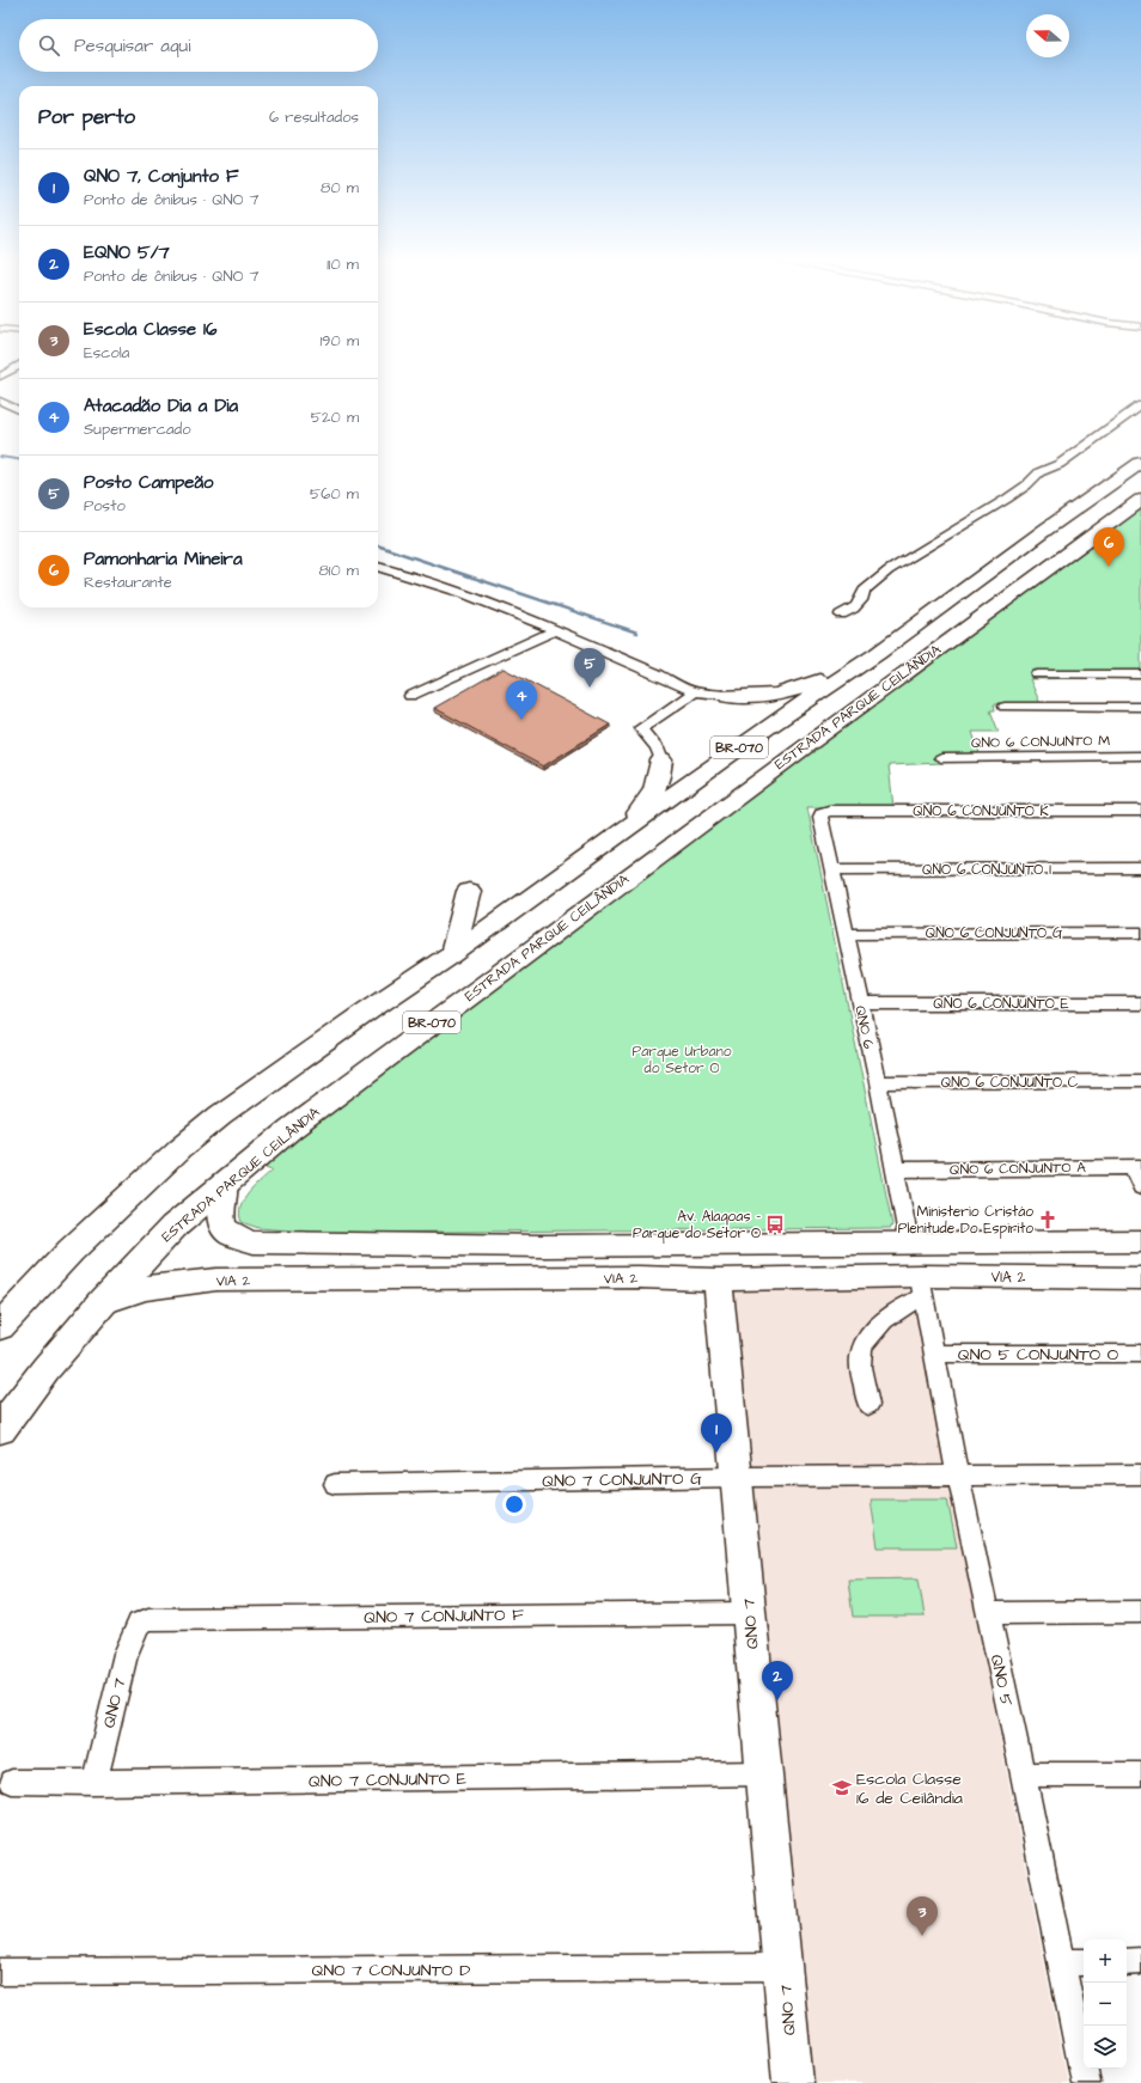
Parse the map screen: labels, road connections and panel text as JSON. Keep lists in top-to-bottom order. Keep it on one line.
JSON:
{"streets":{"highway":["ESTRADA PARQUE CEILÂNDIA","BR-070"],"main road":["VIA 2","QNO 7"],"street":["QNO 6 CONJUNTO M","QNO 6 CONJUNTO K","QNO 6 CONJUNTO I","QNO 6 CONJUNTO G","QNO 6 CONJUNTO E","QNO 6","QNO 6 CONJUNTO C","QNO 6 CONJUNTO A","QNO 5 CONJUNTO O","QNO 7 CONJUNTO G","QNO 7 CONJUNTO F","QNO 5","QNO 7 CONJUNTO E","QNO 7 CONJUNTO D"]},"crossings":[["ESTRADA PARQUE CEILÂNDIA","VIA 2"],["QNO 6 CONJUNTO K","QNO 6"],["QNO 6 CONJUNTO I","QNO 6"],["QNO 6 CONJUNTO G","QNO 6"],["QNO 6 CONJUNTO E","QNO 6"],["QNO 6","QNO 6 CONJUNTO C"],["QNO 6","QNO 6 CONJUNTO A"],["VIA 2","QNO 7"],["VIA 2","QNO 5"],["QNO 5 CONJUNTO O","QNO 5"],["QNO 7 CONJUNTO G","QNO 7"],["QNO 7 CONJUNTO G","QNO 5"],["QNO 7 CONJUNTO F","QNO 7"],["QNO 7","QNO 7 CONJUNTO E"],["QNO 7","QNO 7 CONJUNTO D"]],"parks":["Parque Urbano do Setor O"],"places":{"church":["Ministerio Cristáo Plenitude Do Espirito"],"bus stop":["Av. Alagoas - Parque do Setor O"],"school or university":["Escola Classe 16 de Ceilândia"]},"north":"left","page":{"search":"Pesquisar aqui","heading":["Por perto","6 resultados"],"list":[{"mark":"1","name":"QNO 7, Conjunto F","note":"Ponto de ônibus · QNO 7","value":"80 m"},{"mark":"2","name":"EQNO 5/7","note":"Ponto de ônibus · QNO 7","value":"110 m"},{"mark":"3","name":"Escola Classe 16","note":"Escola","value":"190 m"},{"mark":"4","name":"Atacadão Dia a Dia","note":"Supermercado","value":"520 m"},{"mark":"5","name":"Posto Campeão","note":"Posto","value":"560 m"},{"mark":"6","name":"Pamonharia Mineira","note":"Restaurante","value":"810 m"}],"pins":["6","5","4","1","2","3"],"map_buttons":["+","−"]}}
